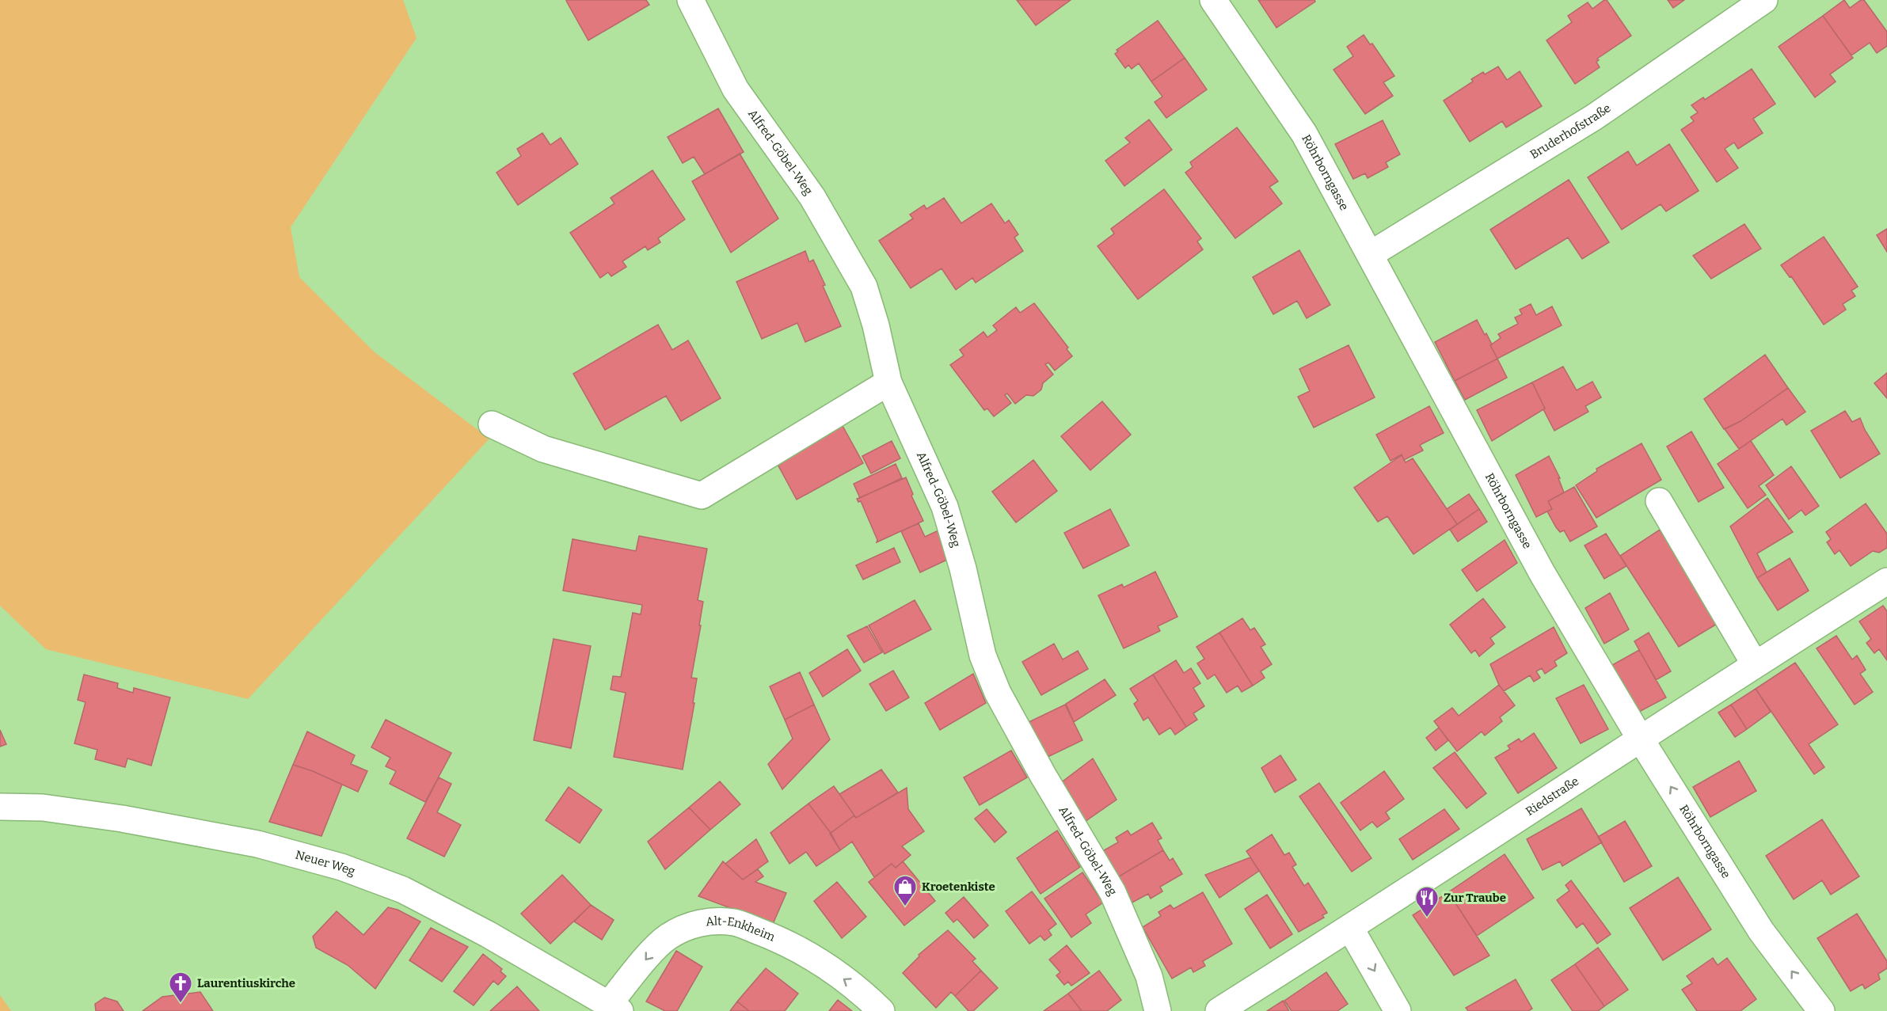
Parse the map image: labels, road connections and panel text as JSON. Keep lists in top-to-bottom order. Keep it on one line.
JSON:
{"streets":{"street":["Bruderhofstraße","Alfred-Göbel-Weg","Röhrborngasse","Riedstraße","Neuer Weg","Alt-Enkheim"]},"crossings":[["Bruderhofstraße","Röhrborngasse"],["Röhrborngasse","Riedstraße"],["Neuer Weg","Alt-Enkheim"]],"one_way":["Alt-Enkheim"],"places":{"shop":["Kroetenkiste"],"restaurant":["Zur Traube"],"church":["Laurentiuskirche"]}}
